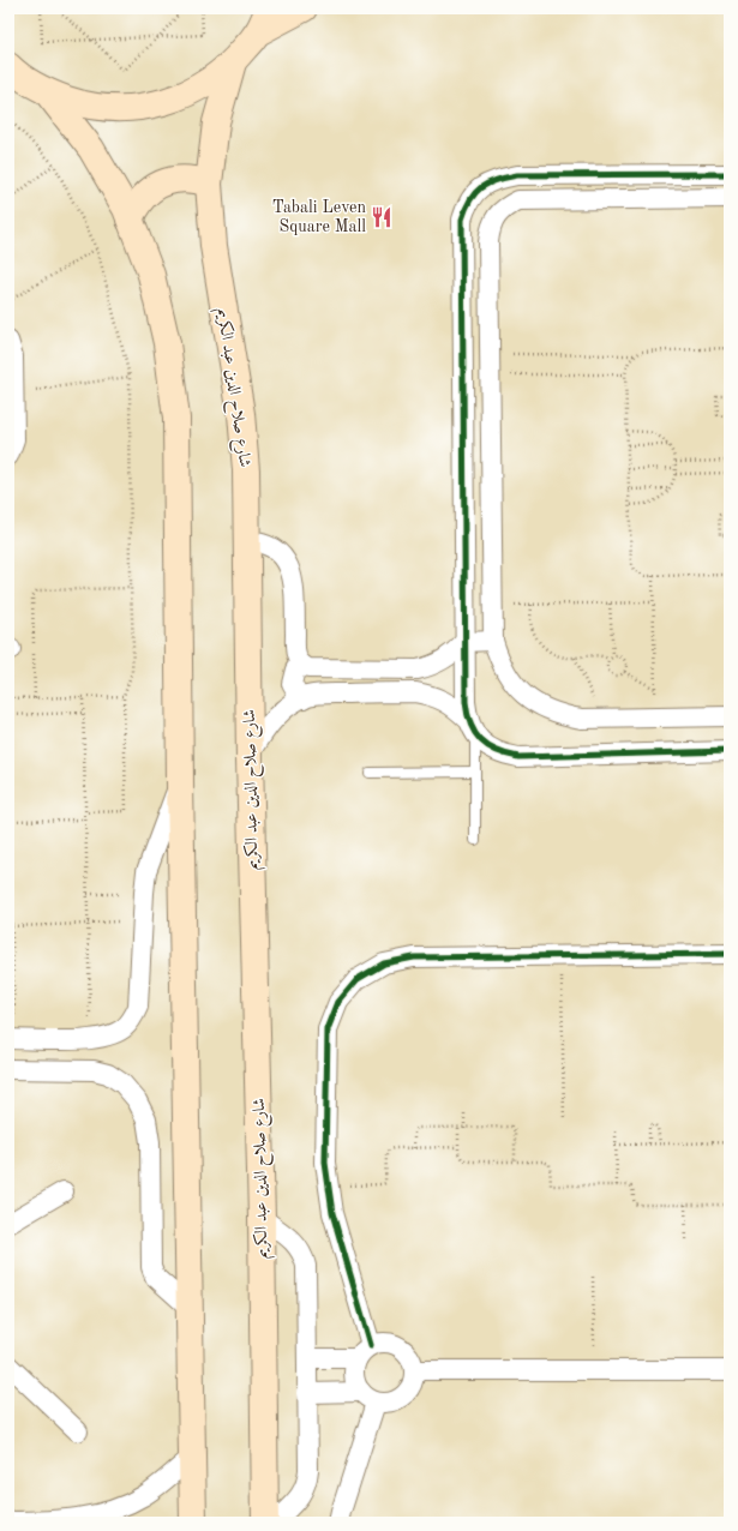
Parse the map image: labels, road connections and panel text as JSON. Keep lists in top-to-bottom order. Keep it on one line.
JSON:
{"streets":{"main road":["شارع صلاح الدين عبد الكريم"]},"places":{"restaurant":["Tabali Leven Square Mall"]}}
